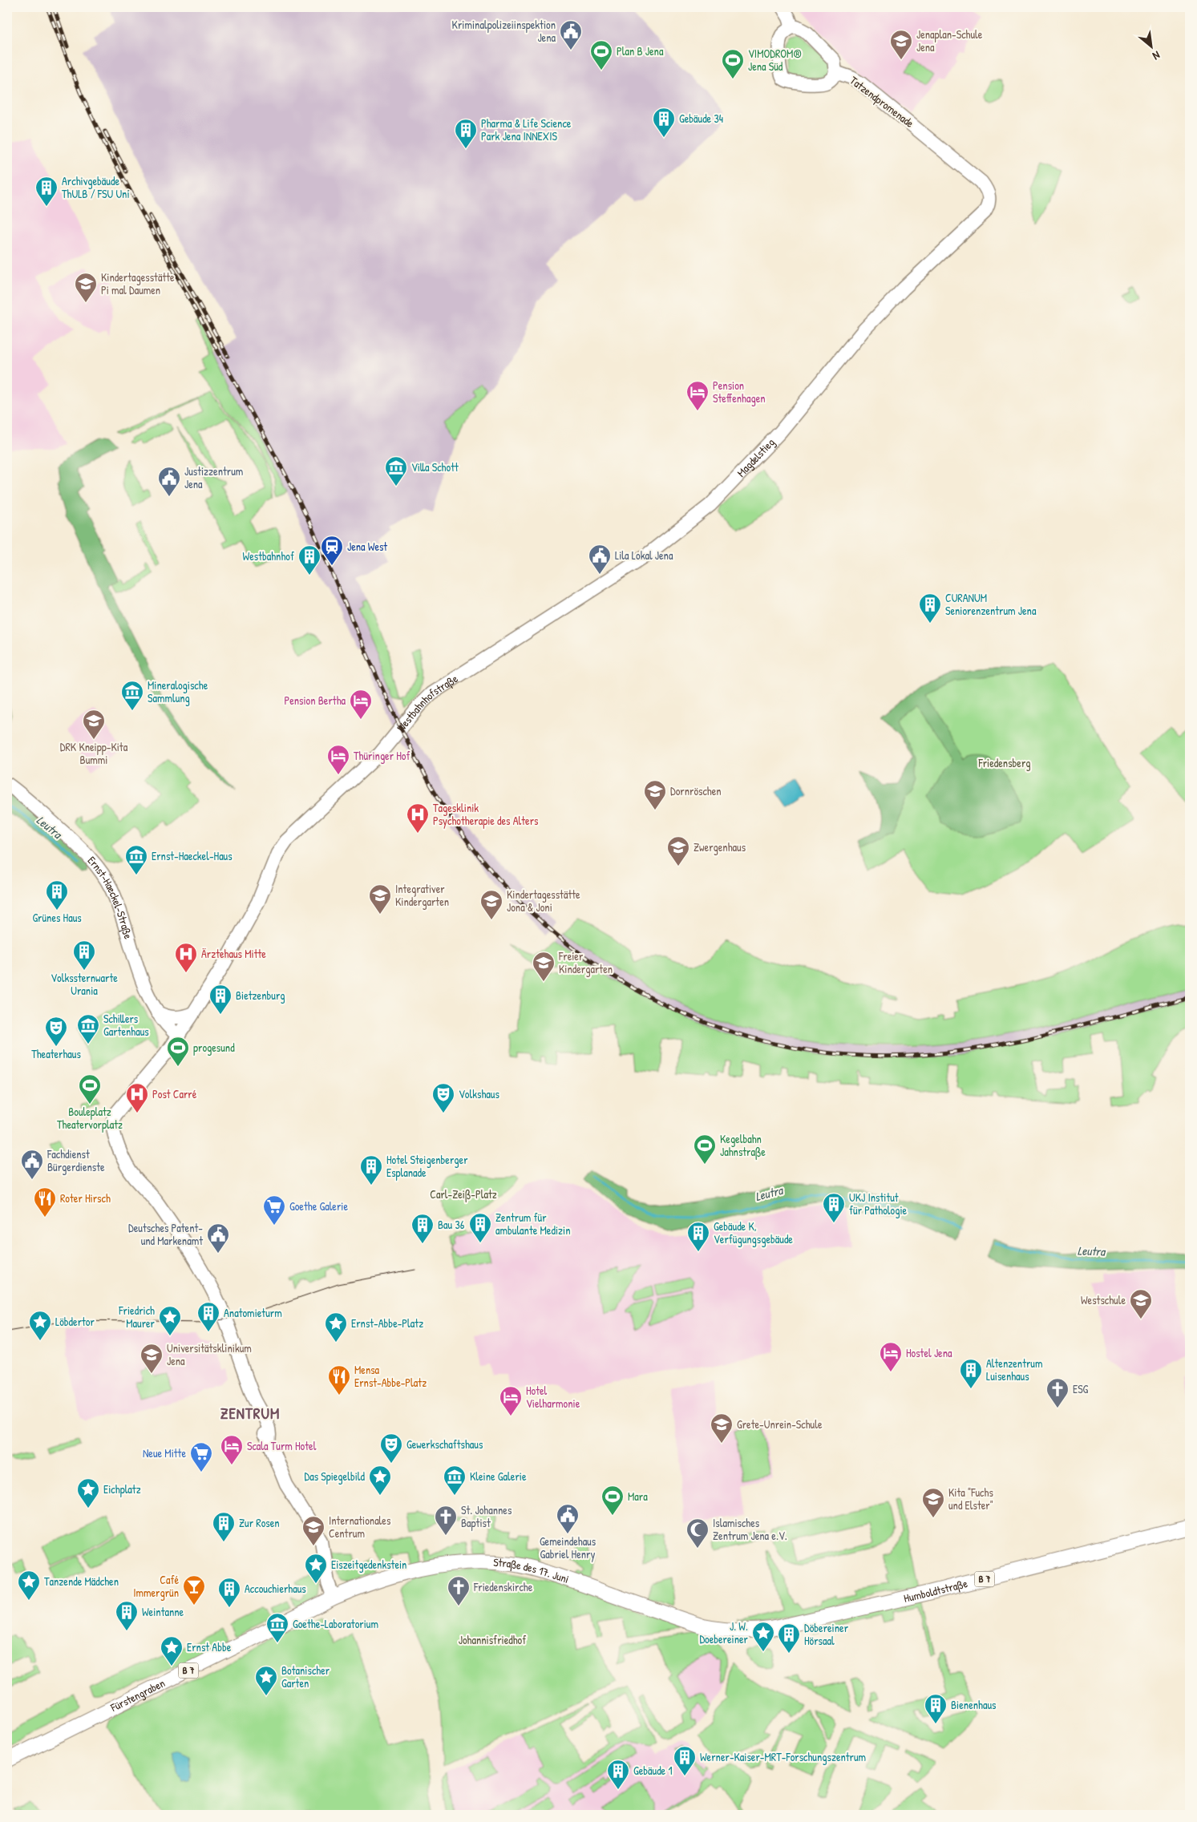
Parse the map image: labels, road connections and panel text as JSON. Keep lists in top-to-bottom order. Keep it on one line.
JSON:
{"streets":{"main road":["Tatzendpromenade","Magdelstieg","Westbahnhofstraße","Ernst-Haeckel-Straße","Straße des 17. Juni","B 7","Humboldtstraße","Fürstengraben"]},"crossings":[["Tatzendpromenade","Magdelstieg"],["Magdelstieg","Westbahnhofstraße"],["Westbahnhofstraße","Ernst-Haeckel-Straße"],["Westbahnhofstraße","Straße des 17. Juni"],["Westbahnhofstraße","Fürstengraben"],["Straße des 17. Juni","Humboldtstraße"],["Straße des 17. Juni","Fürstengraben"]],"districts":["ZENTRUM"],"water":["Leutra"],"parks":["Friedensberg","Carl-Zeiß-Platz","Johannisfriedhof"],"places":{"public building":["Kriminalpolizeiinspektion Jena","Justizzentrum Jena","Lila Lokal Jena","Fachdienst Bürgerdienste","Deutsches Patent- und Markenamt","Gemeindehaus Gabriel Henry"],"school or university":["Jenaplan-Schule Jena","Kindertagesstätte Pi mal Daumen","DRK Kneipp-Kita Bummi","Dornröschen","Zwergenhaus","Integrativer Kindergarten","Kindertagesstätte Jona & Joni","Freier Kindergarten","Westschule","Universitätsklinikum Jena","Grete-Unrein-Schule","Kita \"Fuchs und Elster\"","Internationales Centrum"],"sports":["Plan B Jena","VIMODROM® Jena Süd","progesund","Bouleplatz Theatervorplatz","Kegelbahn Jahnstraße","Mara"],"building":["Gebäude 34","Pharma & Life Science Park Jena INNEXIS","Archivgebäude ThULB / FSU Uni","Westbahnhof","CURANUM Seniorenzentrum Jena","Grünes Haus","Volkssternwarte Urania","Bietzenburg","Hotel Steigenberger Esplanade","UKJ Institut für Pathologie","Zentrum für ambulante Medizin","Bau 36","Gebäude K, Verfügungsgebäude","Anatomieturm","Altenzentrum Luisenhaus","Zur Rosen","Accouchierhaus","Weintanne","Döbereiner Hörsaal","Bienenhaus","Werner-Kaiser-MRT-Forschungszentrum","Gebäude 1"],"hotel":["Pension Steffenhagen","Pension Bertha","Thüringer Hof","Hostel Jena","Hotel Vielharmonie","Scala Turm Hotel"],"museum":["Villa Schott","Mineralogische Sammlung","Ernst-Haeckel-Haus","Schillers Gartenhaus","Kleine Galerie","Goethe-Laboratorium"],"station":["Jena West"],"hospital":["Tagesklinik Psychotherapie des Alters","Ärztehaus Mitte","Post Carré"],"theatre":["Theaterhaus","Volkshaus","Gewerkschaftshaus"],"restaurant":["Roter Hirsch","Mensa Ernst-Abbe-Platz"],"supermarket":["Goethe Galerie","Neue Mitte"],"place":["Friedrich Maurer","Löbdertor","Ernst-Abbe-Platz","Das Spiegelbild","Eichplatz","Eiszeitgedenkstein","Tanzende Mädchen","J. W. Doebereiner","Ernst Abbe","Botanischer Garten"],"church":["ESG","St. Johannes Baptist","Friedenskirche"],"mosque":["Islamisches Zentrum Jena e.V."],"bar":["Café Immergrün"]},"north":"bottom right"}
